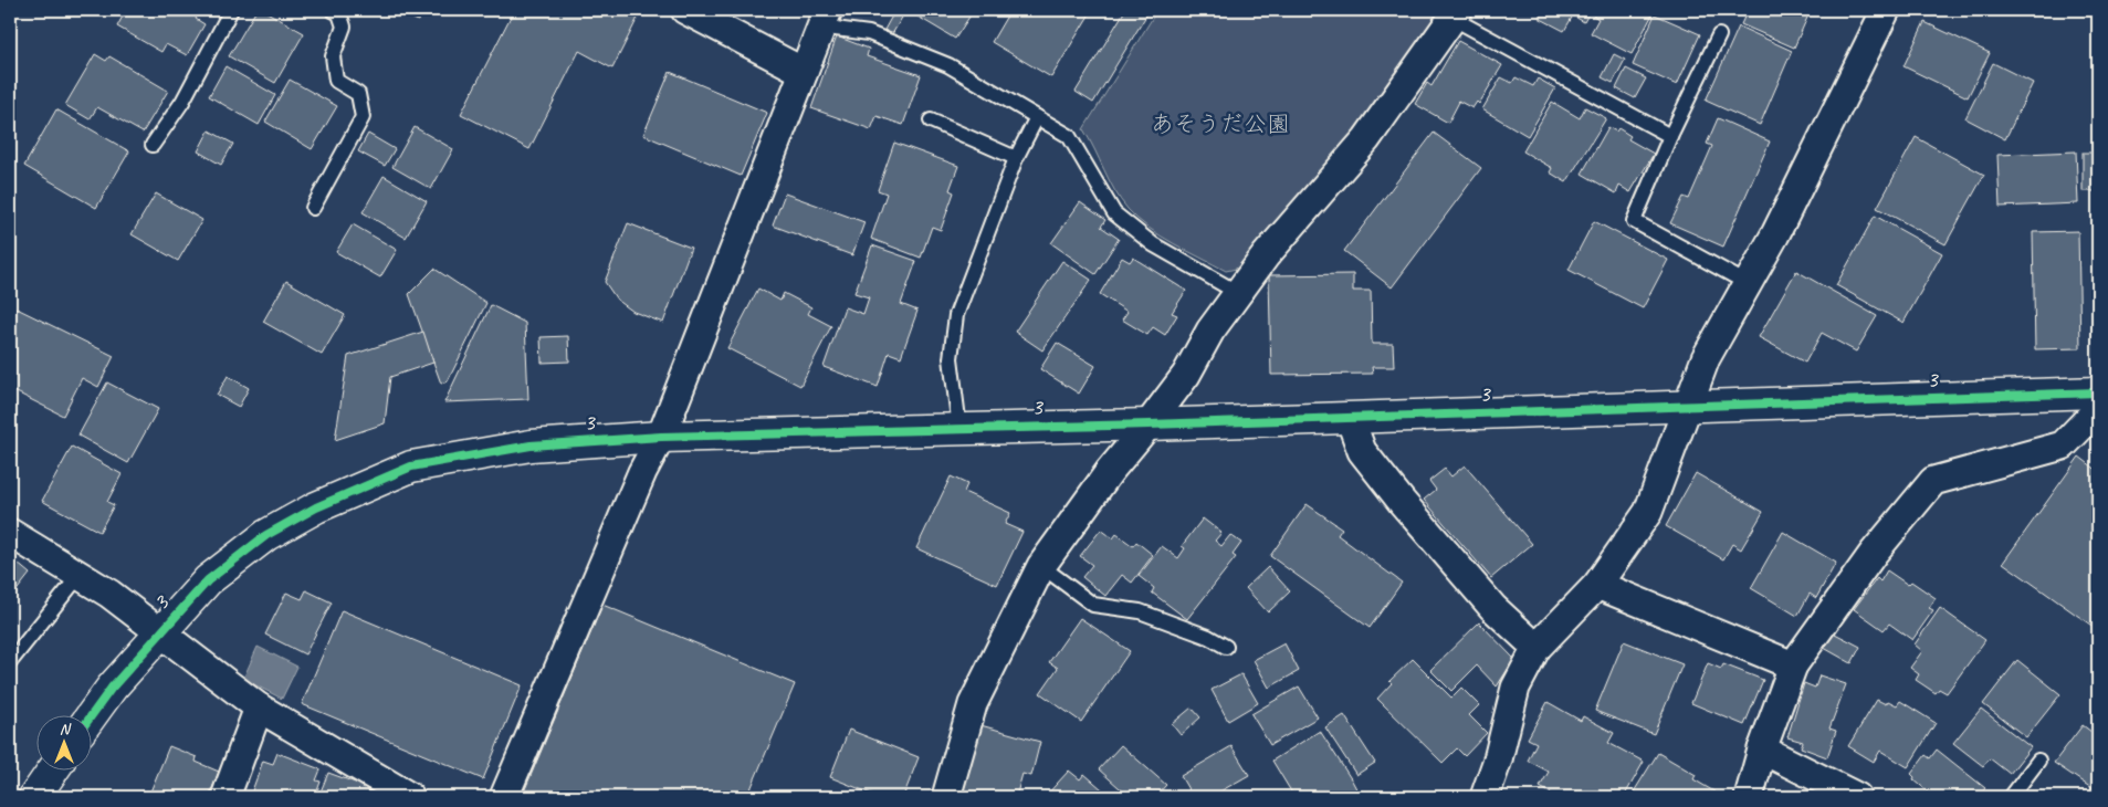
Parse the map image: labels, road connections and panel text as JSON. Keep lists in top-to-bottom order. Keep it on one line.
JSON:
{"streets":{"street":["3"]},"parks":["あそうだ公園"],"north":"top"}
